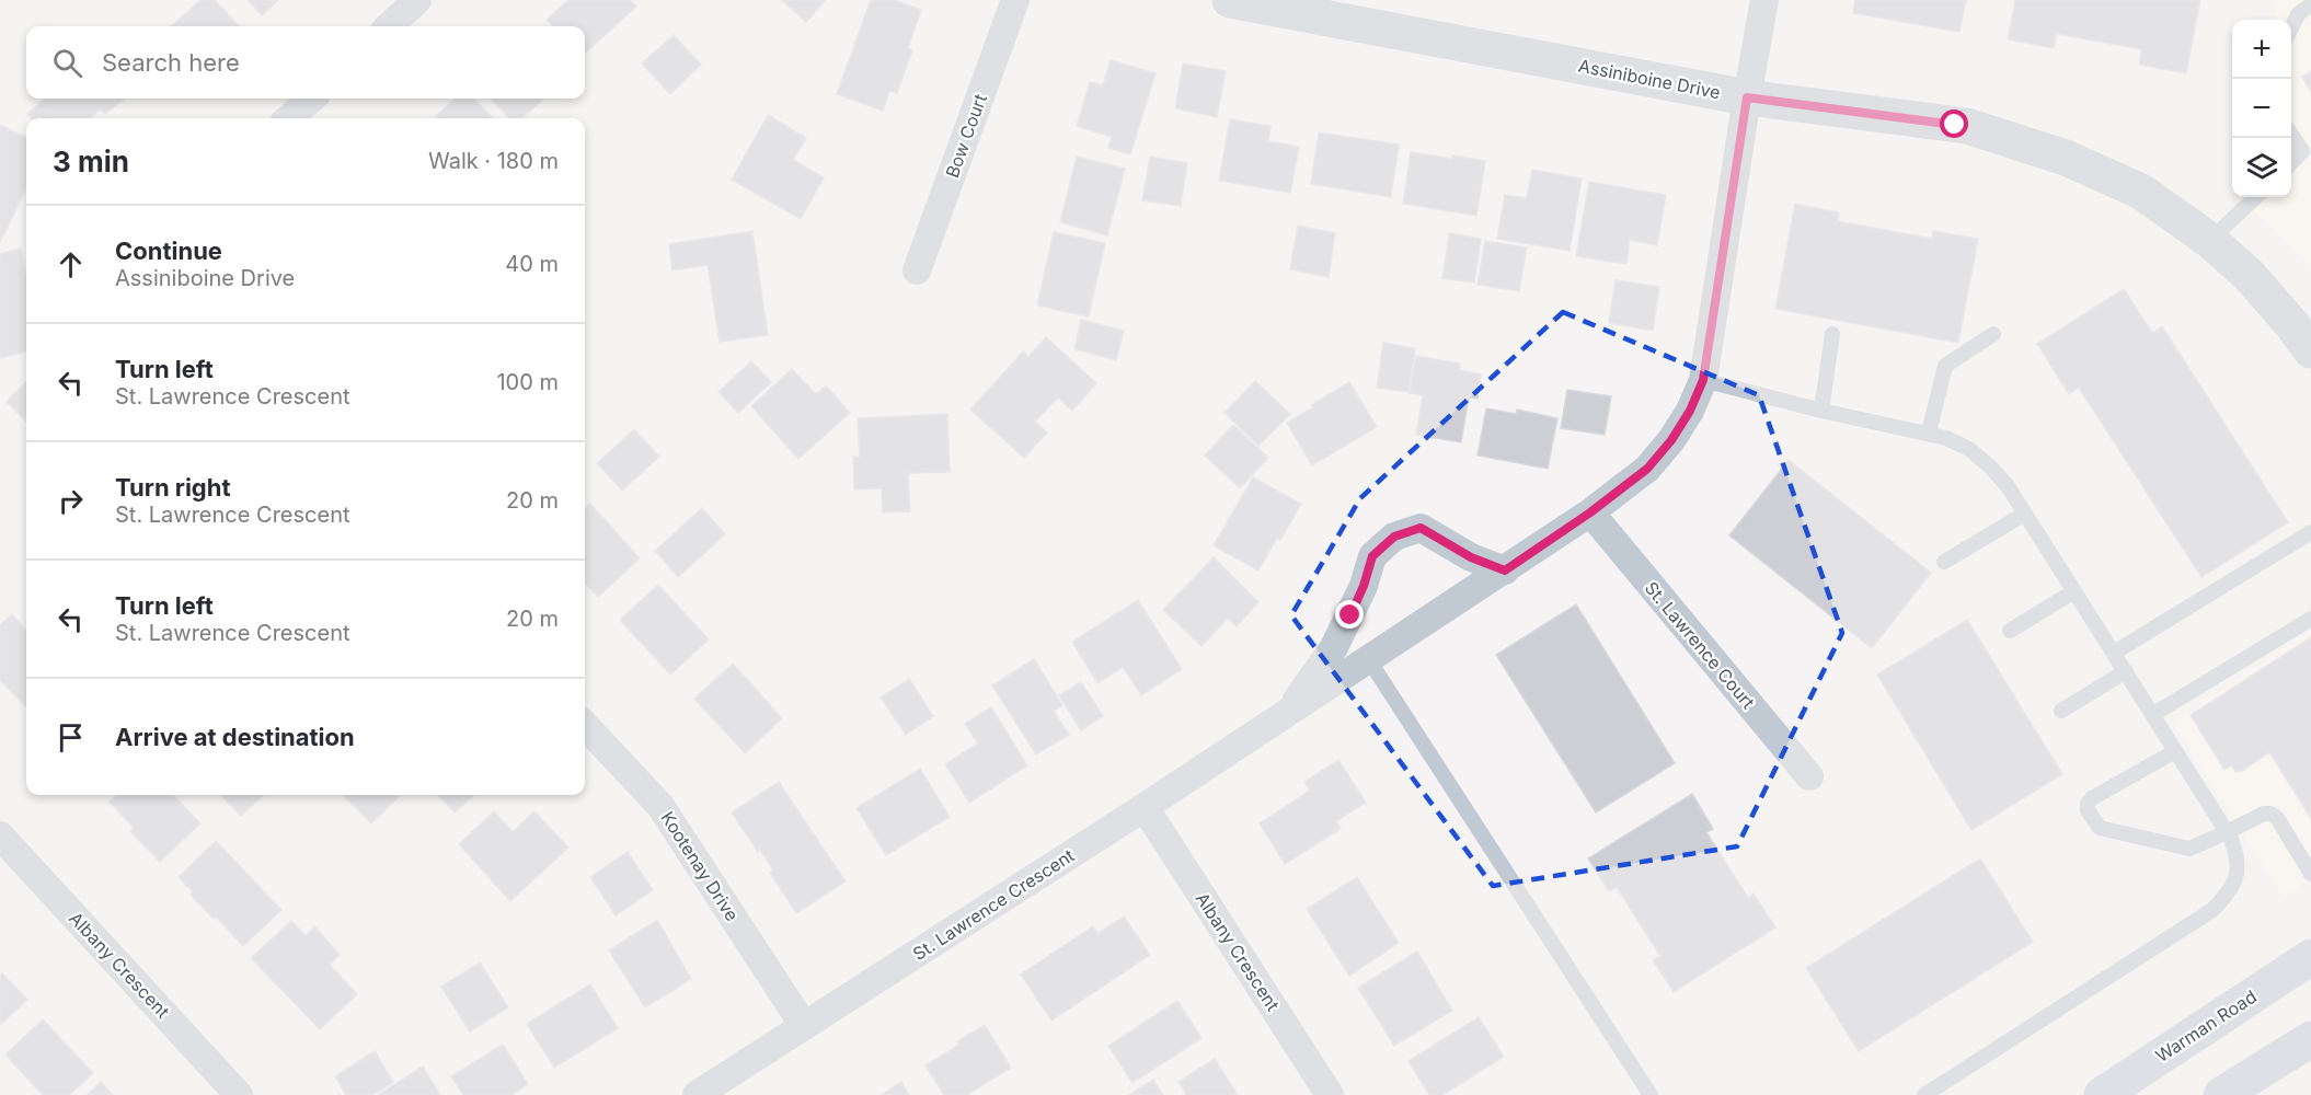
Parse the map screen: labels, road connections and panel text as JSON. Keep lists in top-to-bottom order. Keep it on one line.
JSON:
{"streets":{"main road":["Warman Road"],"street":["Assiniboine Drive","Bow Court","St. Lawrence Court","Kootenay Drive","St. Lawrence Crescent","Albany Crescent"]},"crossings":[["Assiniboine Drive","St. Lawrence Crescent"],["St. Lawrence Court","St. Lawrence Crescent"],["Kootenay Drive","St. Lawrence Crescent"],["St. Lawrence Crescent","Albany Crescent"]],"page":{"map_buttons":["+","−"],"search":"Search here","heading":["3 min","Walk · 180 m"],"list":[["Continue","Assiniboine Drive","40 m"],["Turn left","St. Lawrence Crescent","100 m"],["Turn right","St. Lawrence Crescent","20 m"],["Turn left","St. Lawrence Crescent","20 m"],"Arrive at destination"]}}
